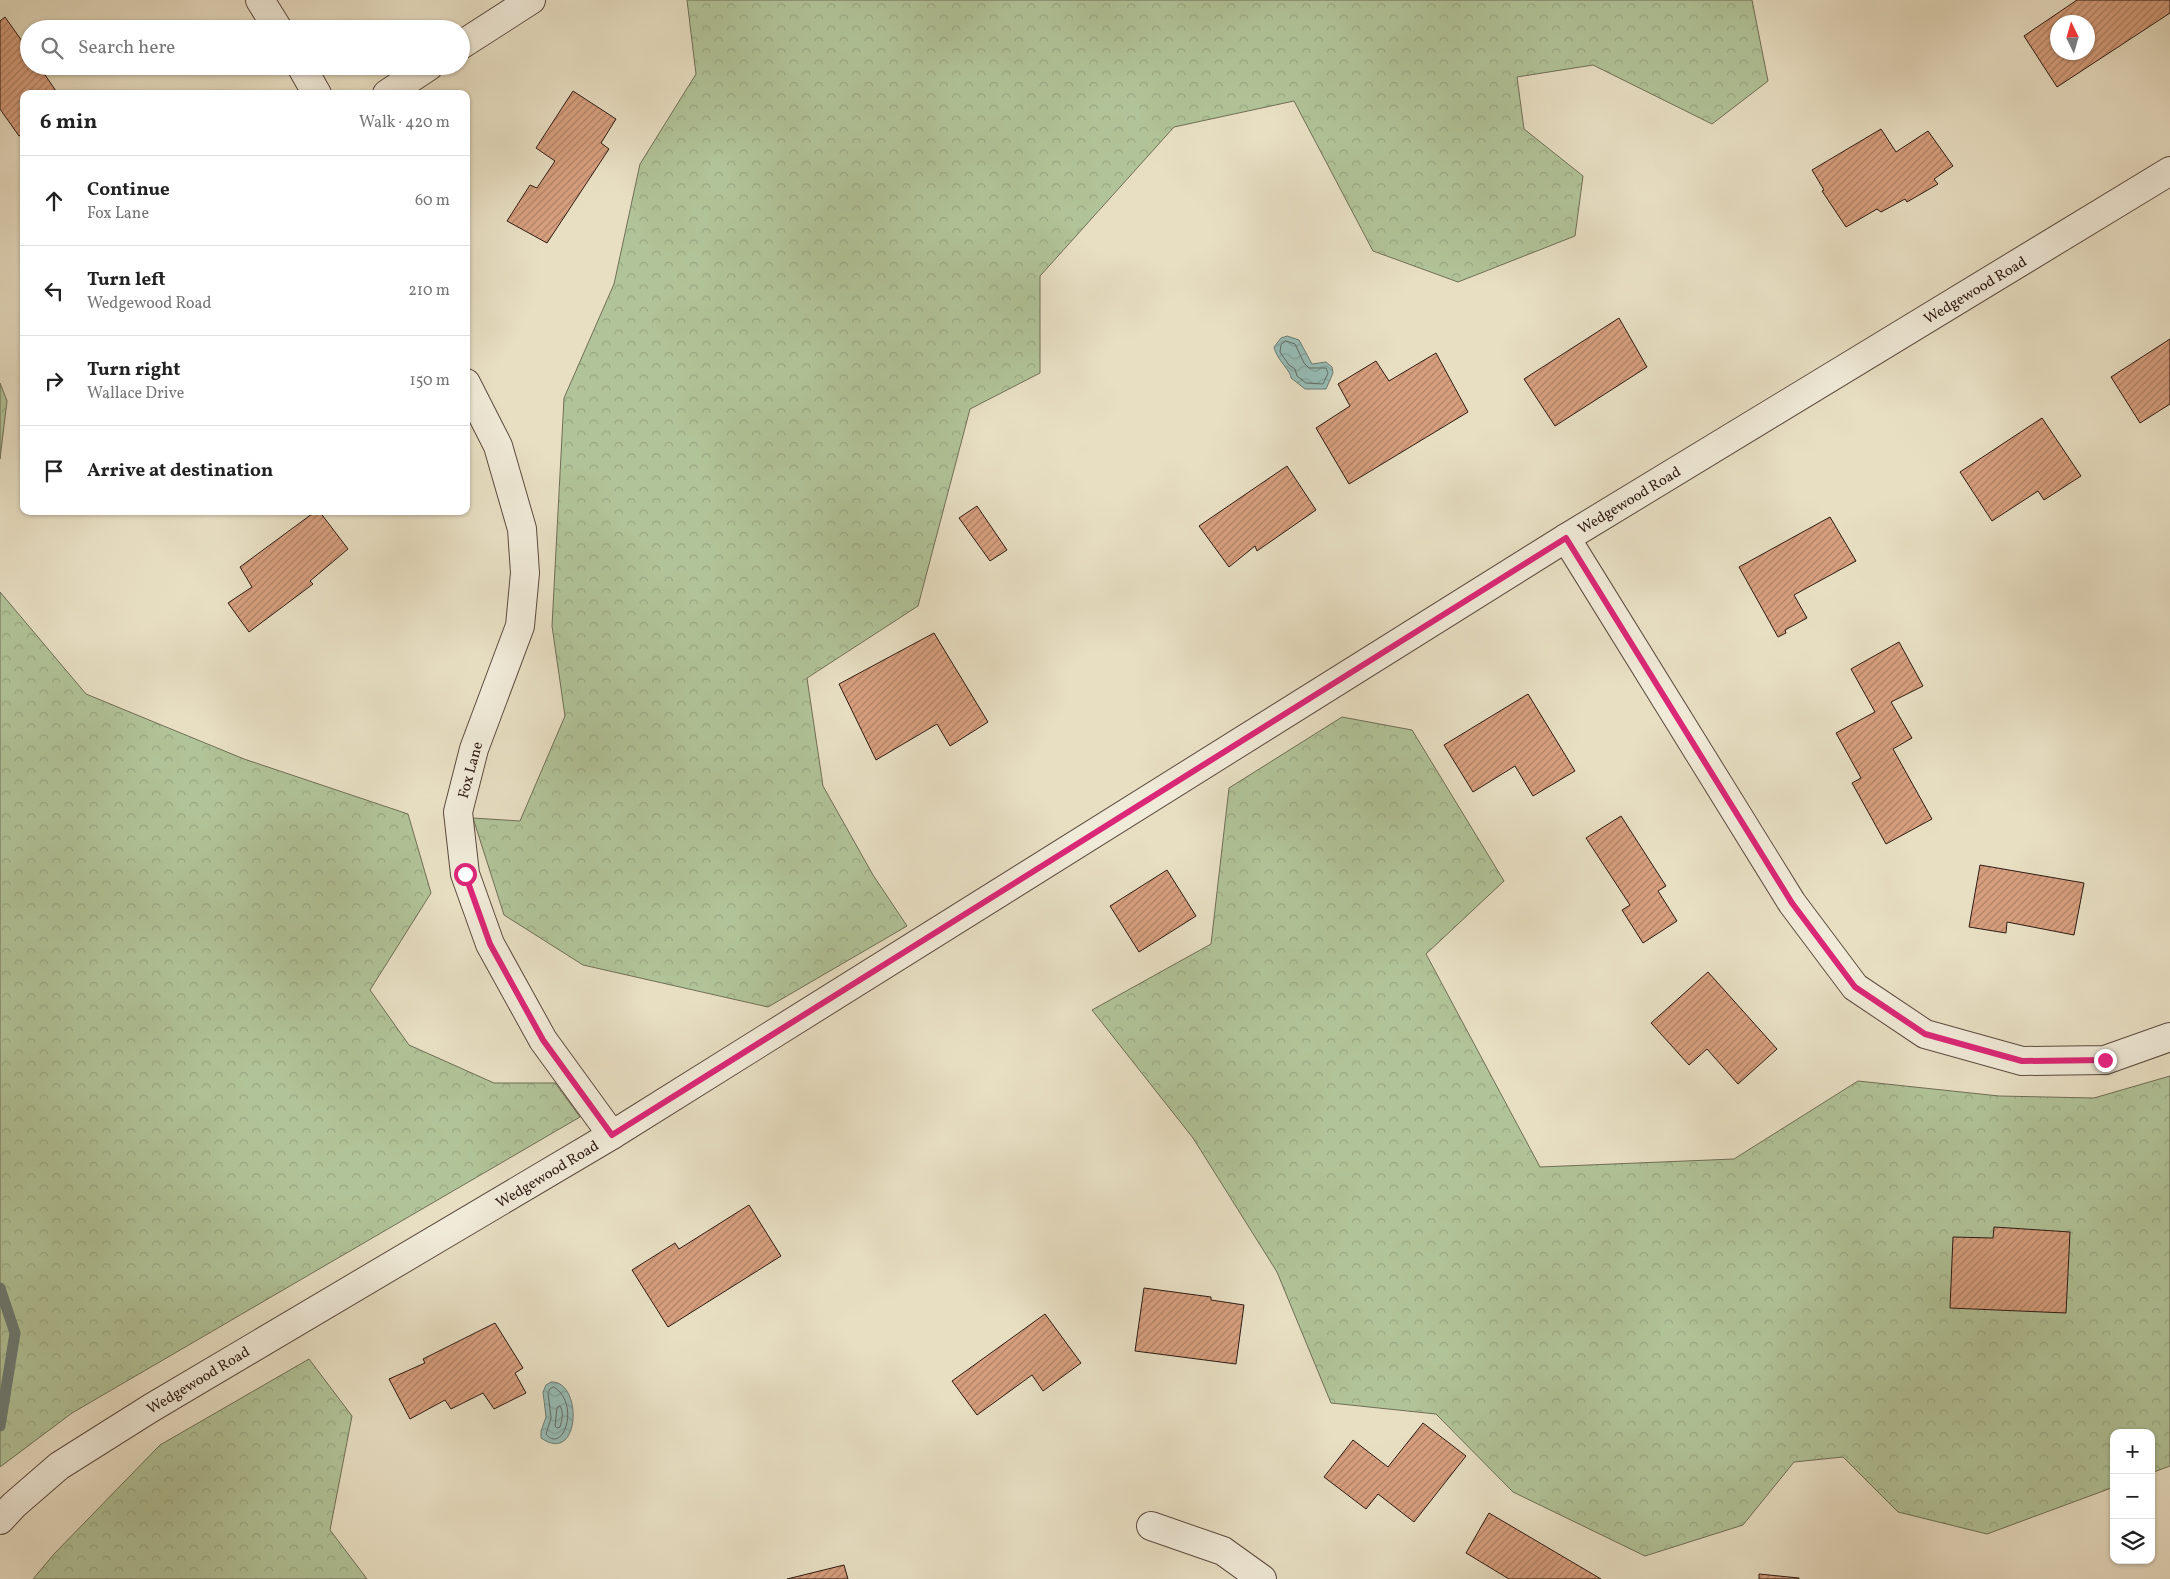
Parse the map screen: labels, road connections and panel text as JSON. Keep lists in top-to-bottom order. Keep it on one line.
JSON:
{"streets":{"street":["Wedgewood Road","Fox Lane"]},"crossings":[["Wedgewood Road","Fox Lane"]],"north":"top","page":{"search":"Search here","heading":["6 min","Walk · 420 m"],"list":[["Continue","Fox Lane","60 m"],["Turn left","Wedgewood Road","210 m"],["Turn right","Wallace Drive","150 m"],"Arrive at destination"],"map_buttons":["+","−"]}}
